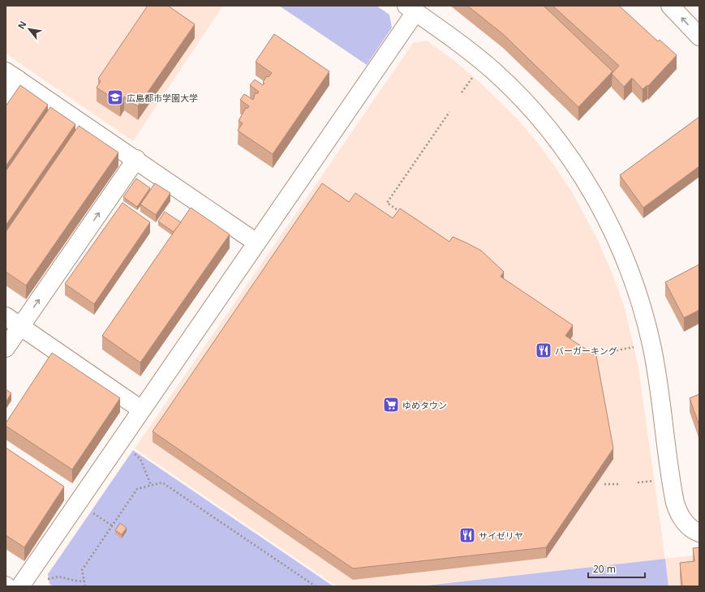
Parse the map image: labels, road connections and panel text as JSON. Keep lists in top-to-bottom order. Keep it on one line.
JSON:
{"places":{"school or university":["広島都市学園大学"],"restaurant":["バーガーキング","サイゼリヤ"],"supermarket":["ゆめタウン"]},"scale_bar":"20 m","north":"top left"}
